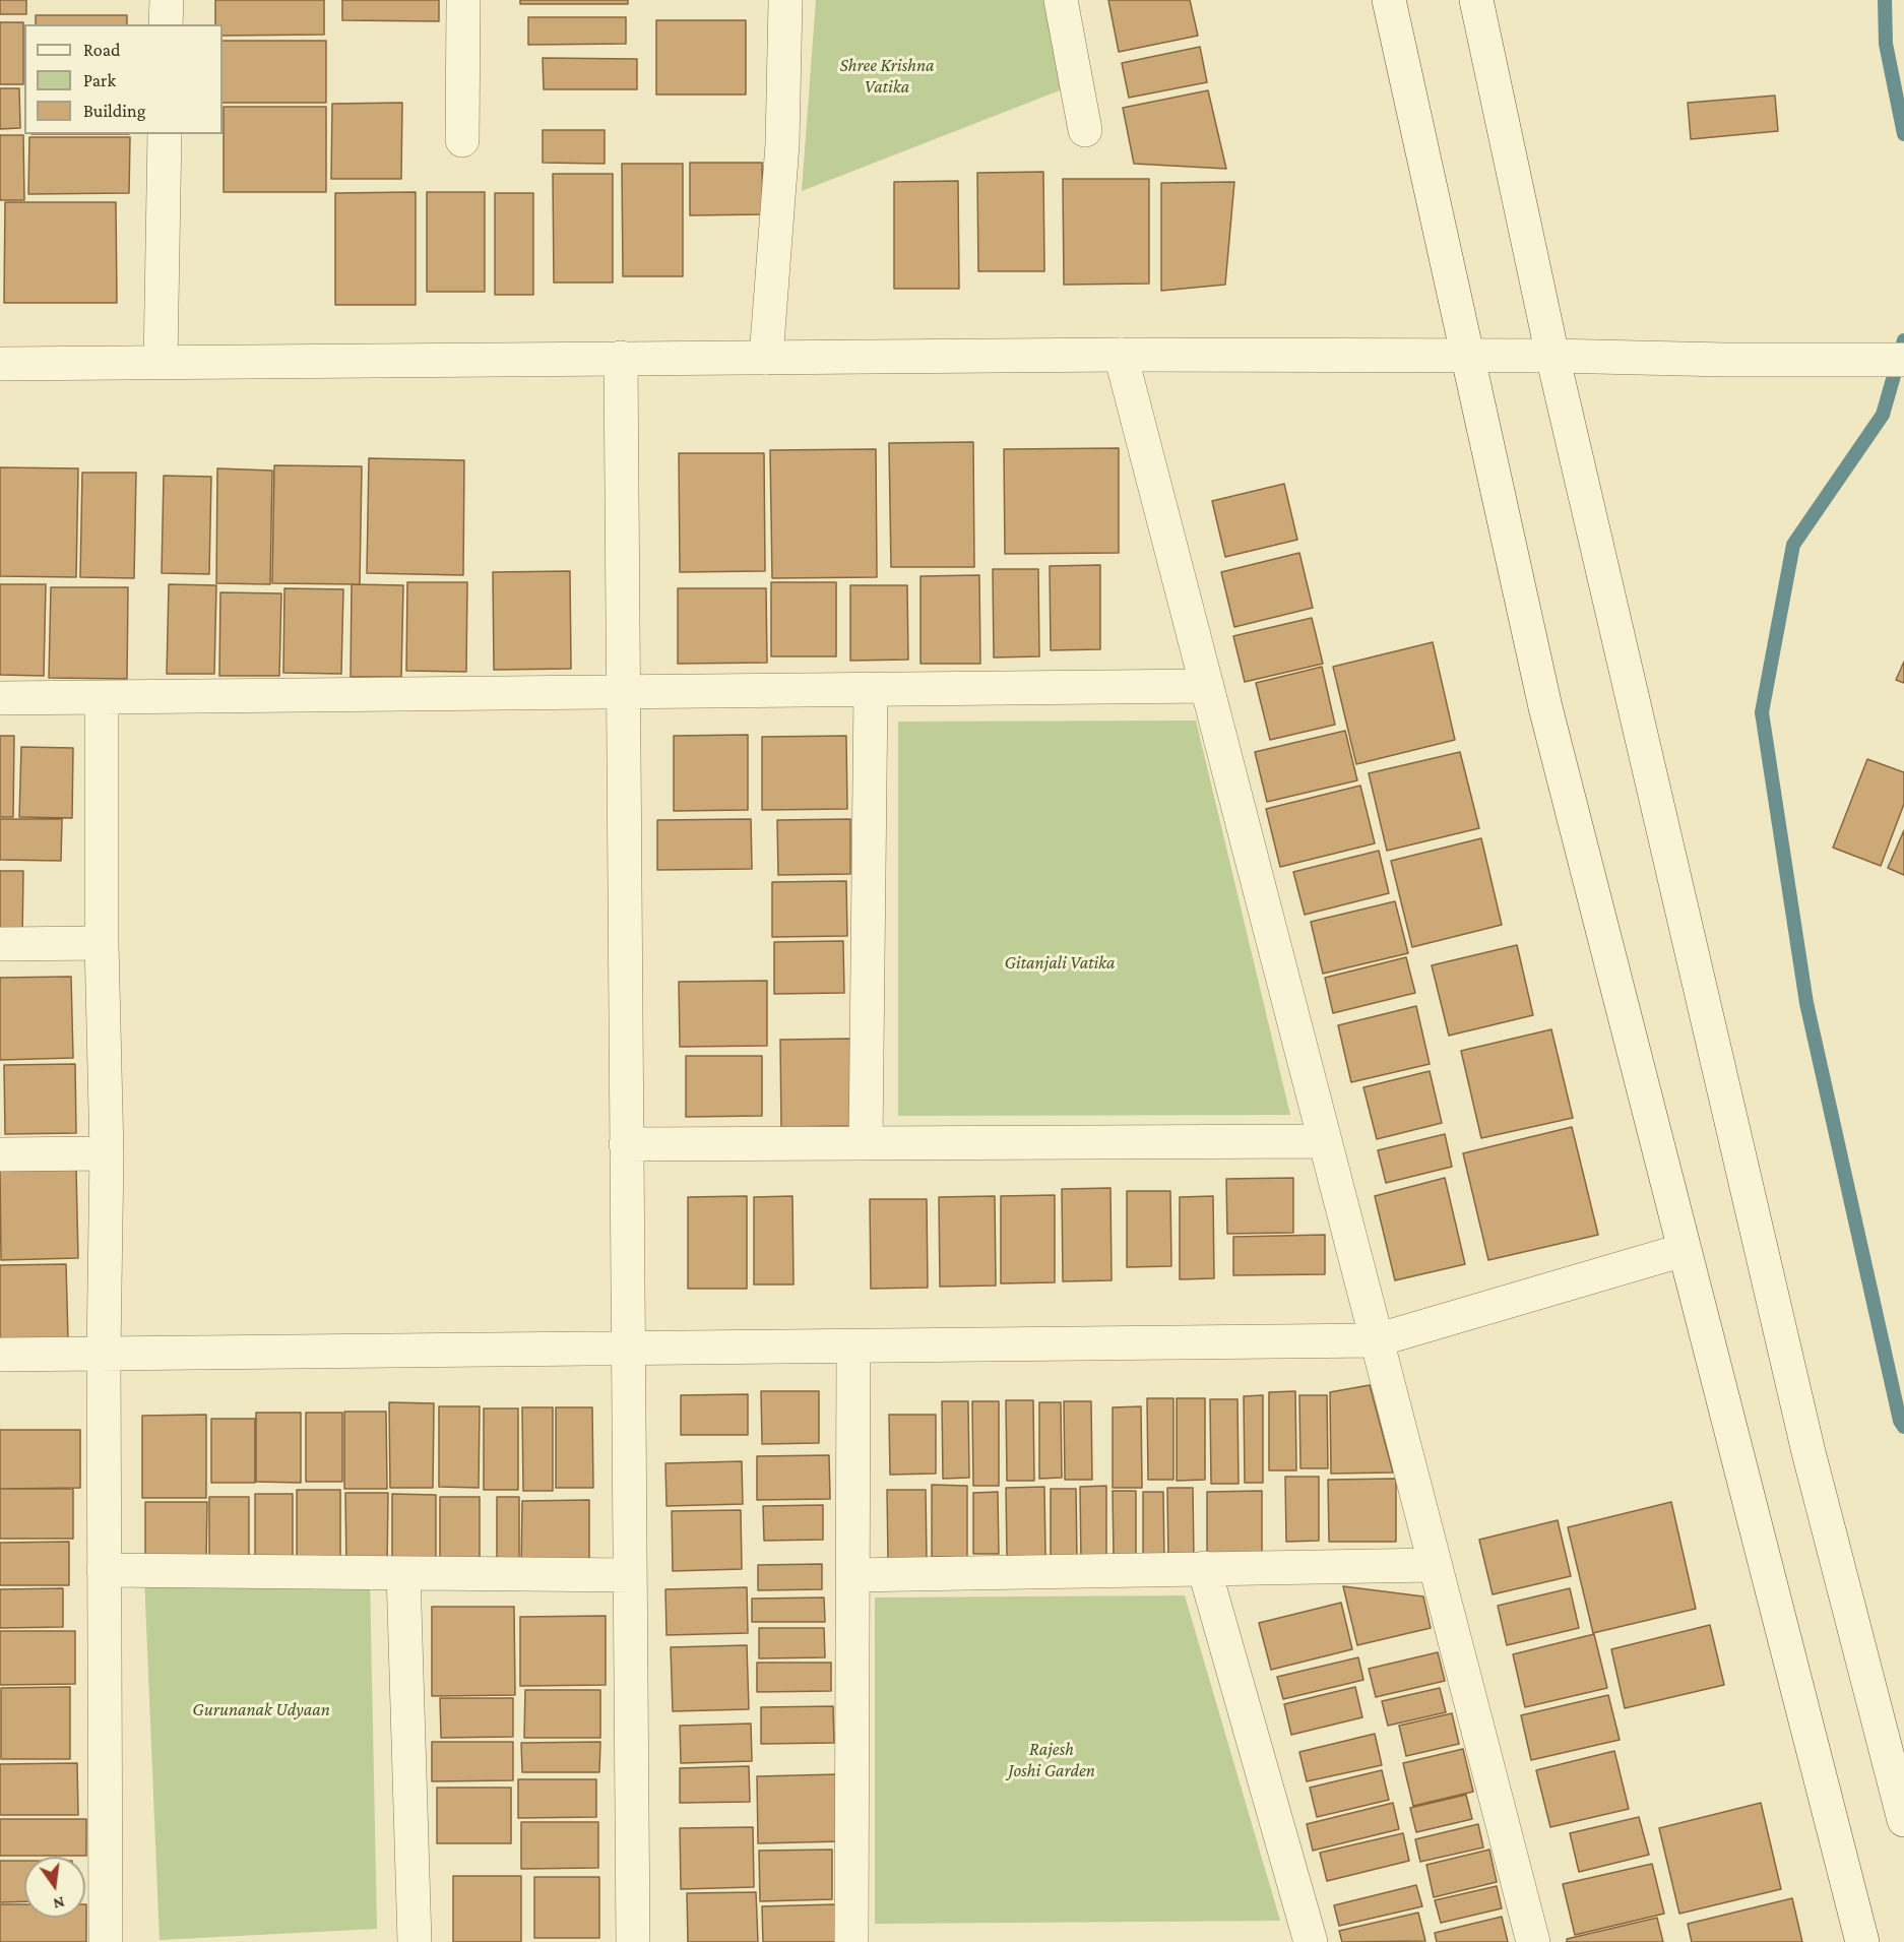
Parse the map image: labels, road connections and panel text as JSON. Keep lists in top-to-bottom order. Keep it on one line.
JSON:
{"parks":["Shree Krishna Vatika","Gitanjali Vatika","Gurunanak Udyaan","Rajesh Joshi Garden"],"legend":["Road","Park","Building"],"north":"bottom"}
